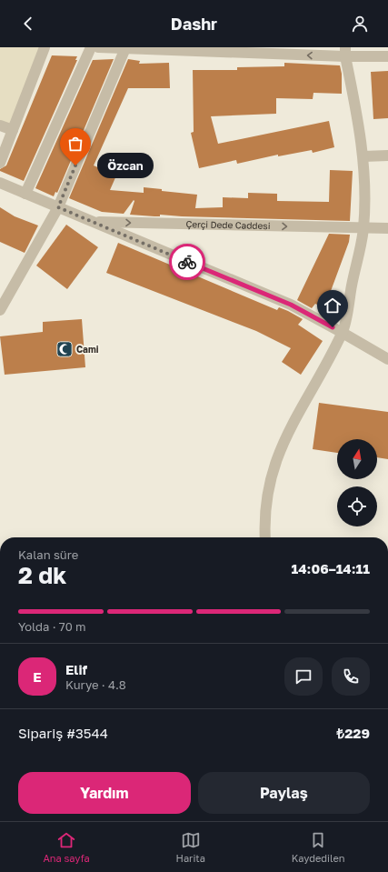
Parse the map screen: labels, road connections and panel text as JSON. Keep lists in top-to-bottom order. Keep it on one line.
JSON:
{"streets":{"street":["Çerçi Dede Caddesi"]},"places":{"other":["Özcan"],"mosque":["Cami"]},"north":"top","page":{"header":"Dashr","bubble":"Özcan","heading":["2 dk","Kalan süre","14:06–14:11"],"panel":["Elif","Kurye · 4.8","Sipariş #3544","₺229"],"bar":"Yolda · 70 m","round":"E","buttons":["Yardım","Paylaş"],"tabs":["Ana sayfa","Harita","Kaydedilen"]}}
